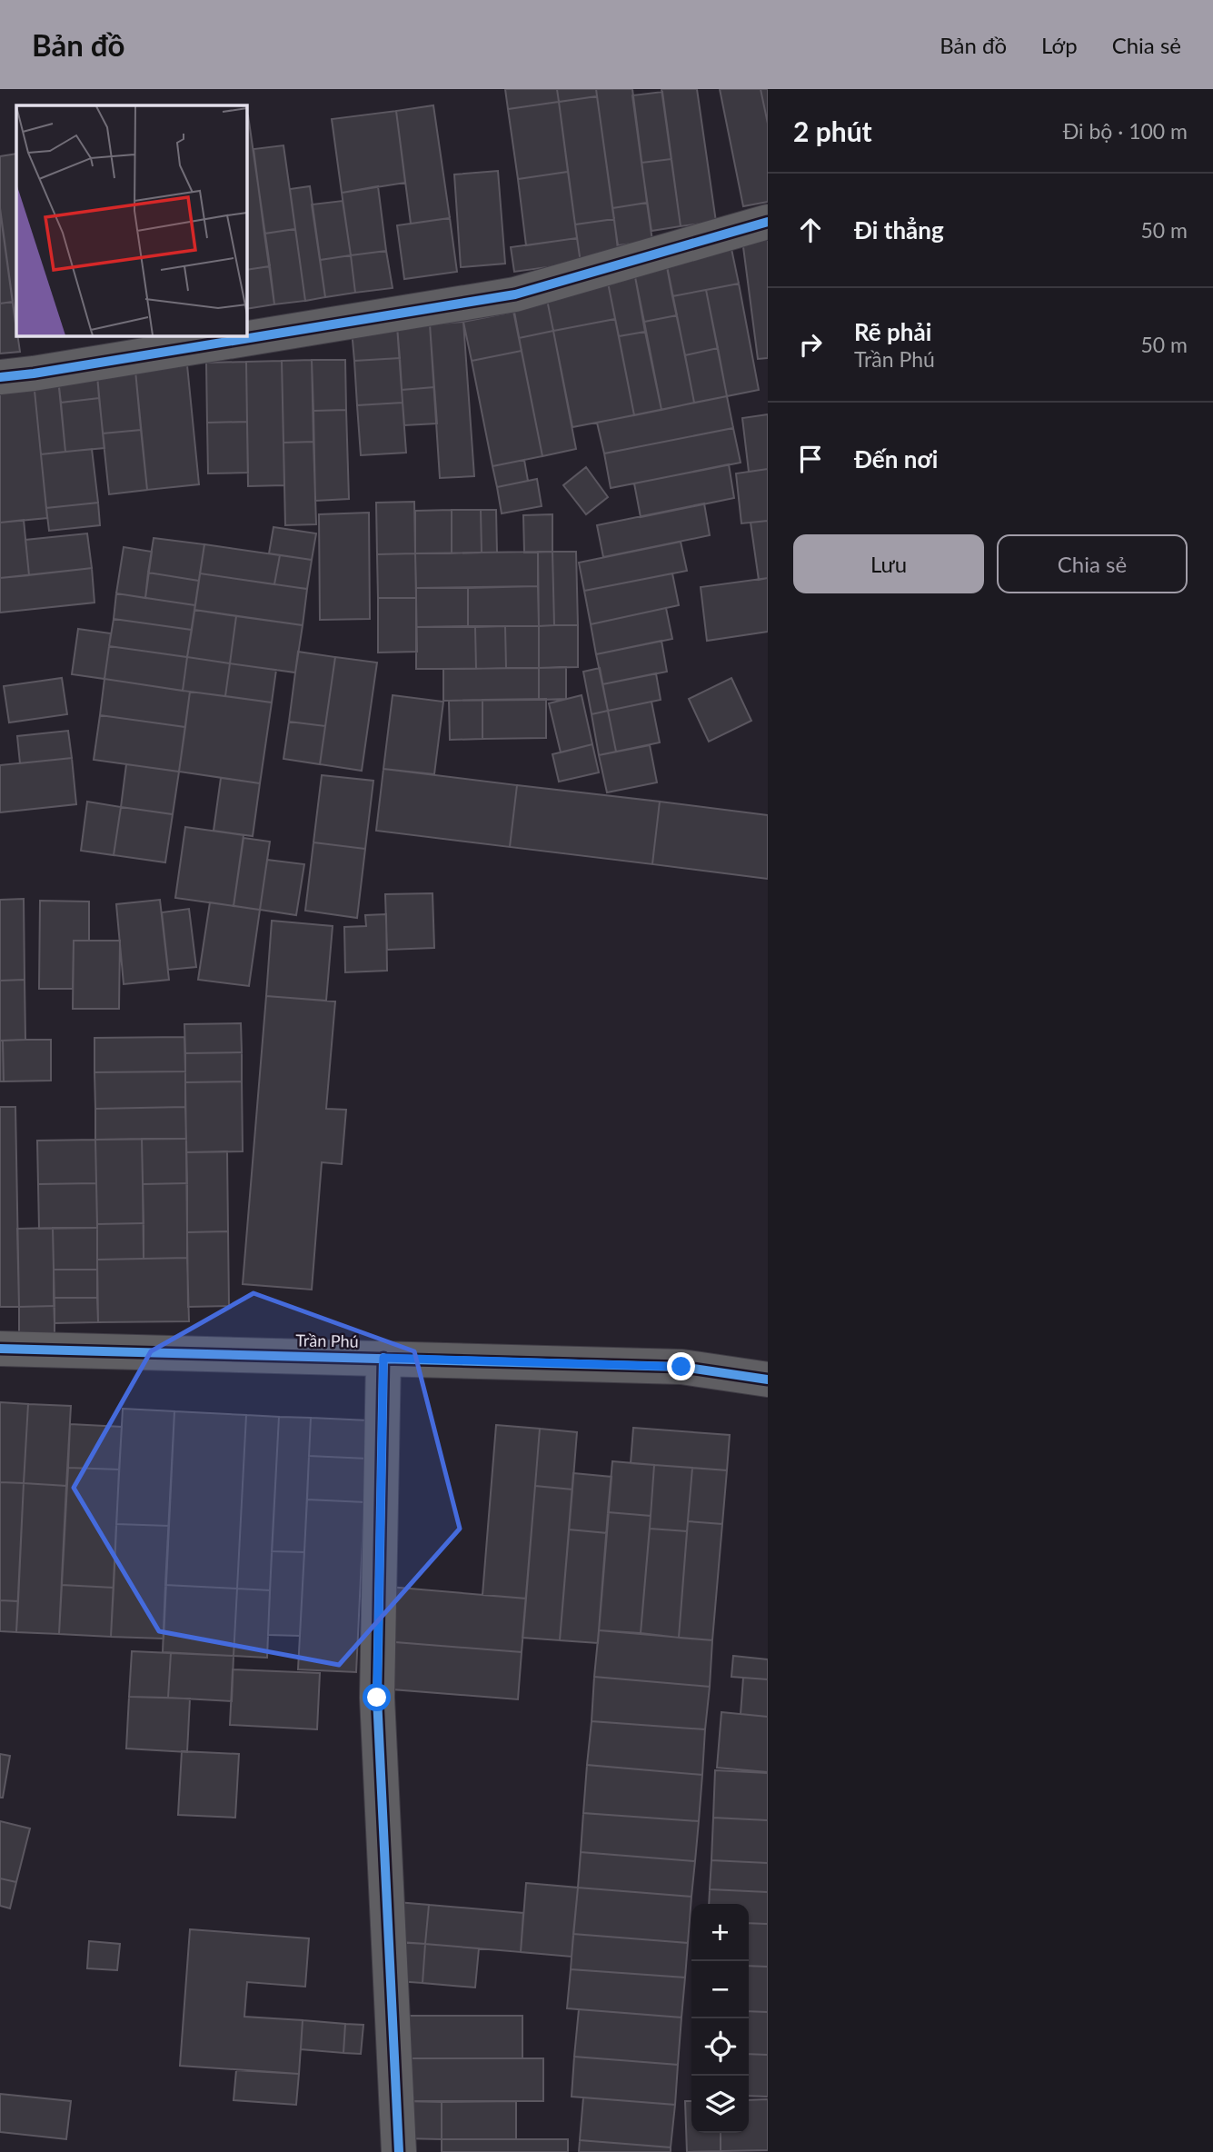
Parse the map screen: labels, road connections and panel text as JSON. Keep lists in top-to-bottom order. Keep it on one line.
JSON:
{"streets":{"street":["Trần Phú"]},"page":{"header":"Bản đồ","nav":["Bản đồ","Lớp","Chia sẻ"],"heading":["2 phút","Đi bộ · 100 m"],"list":[["Đi thẳng","50 m"],["Rẽ phải","Trần Phú","50 m"],"Đến nơi"],"buttons":["Lưu","Chia sẻ"],"map_buttons":["+","−"]}}
